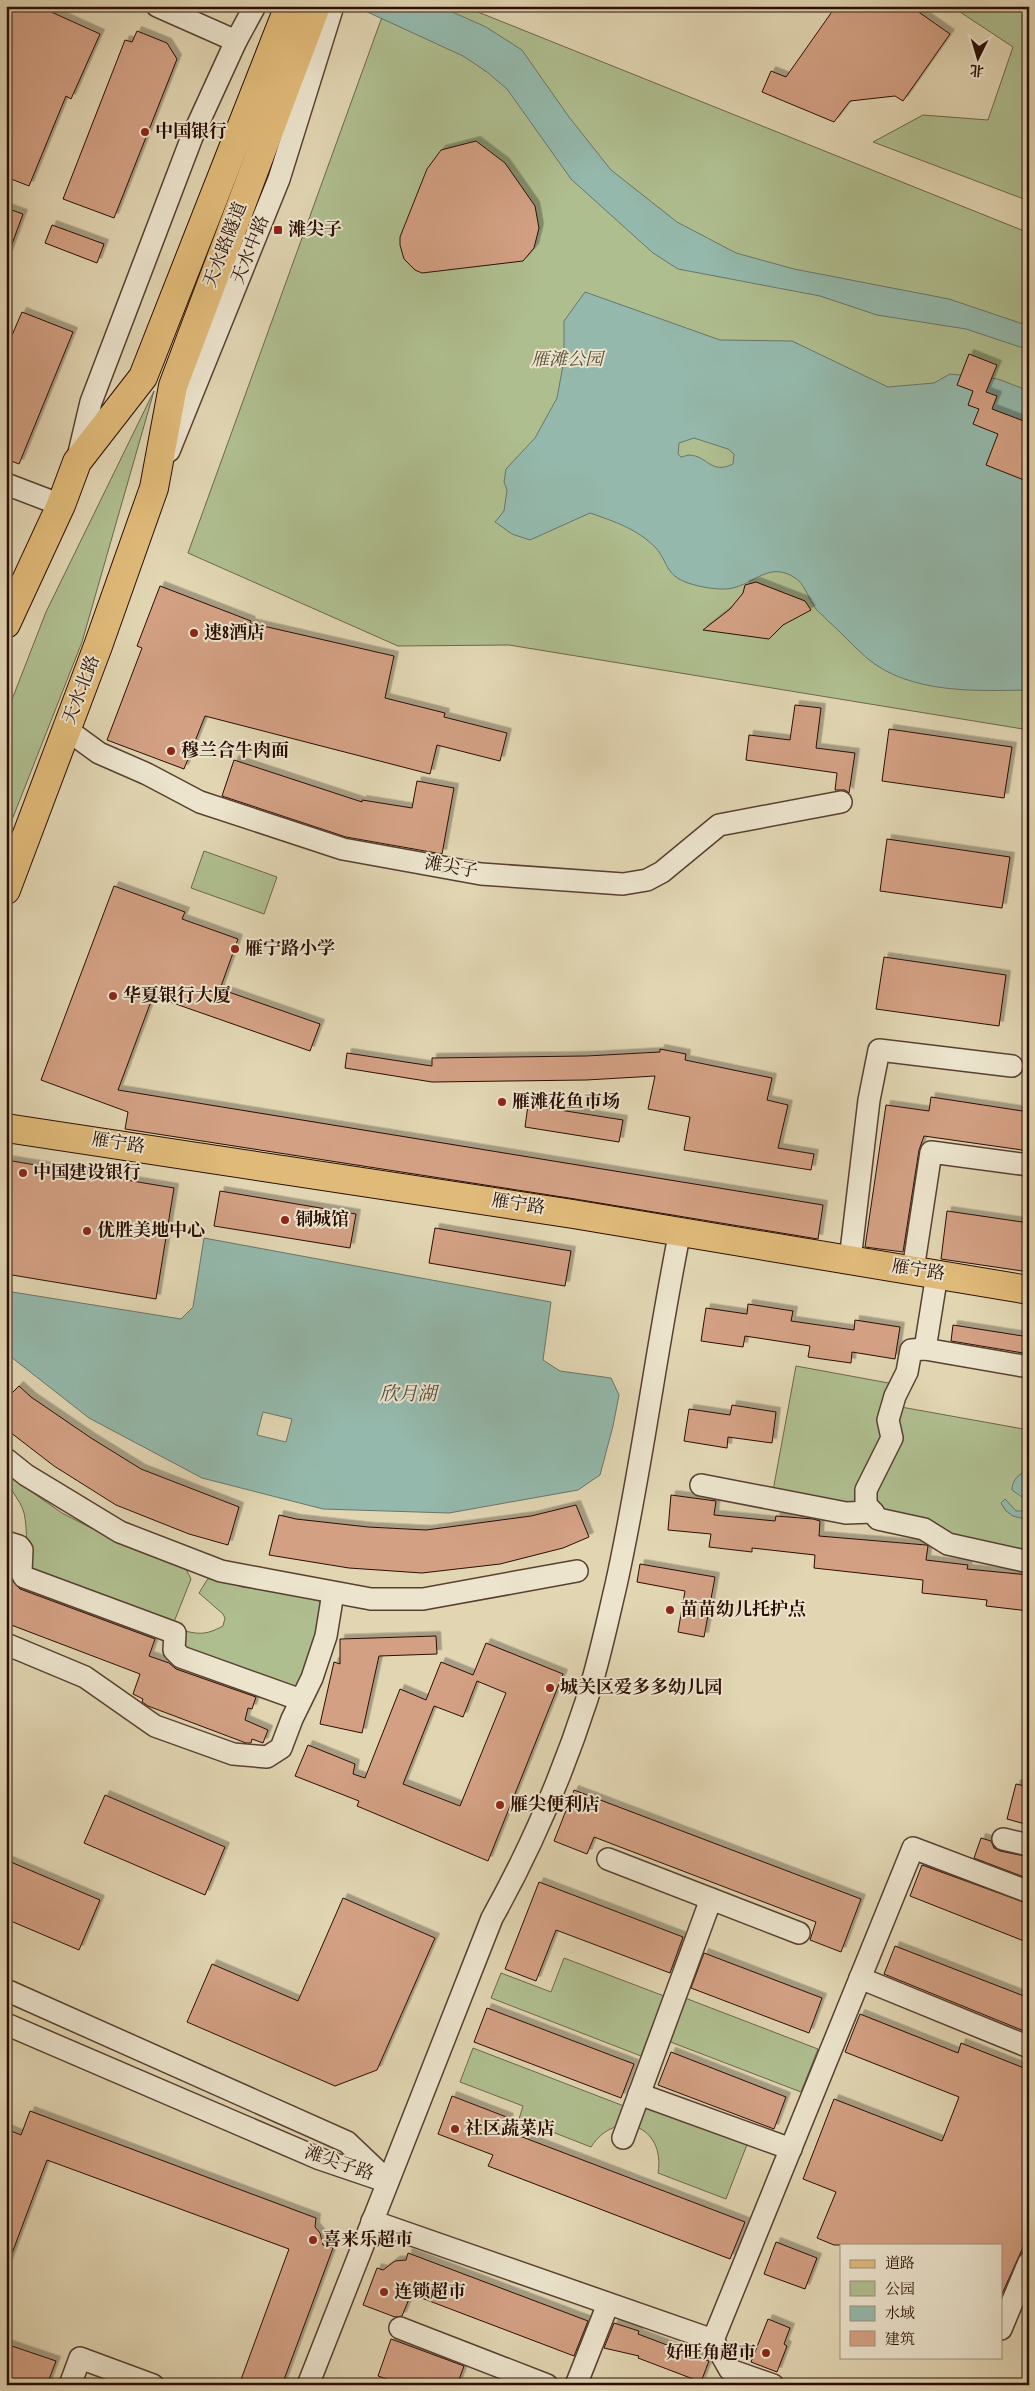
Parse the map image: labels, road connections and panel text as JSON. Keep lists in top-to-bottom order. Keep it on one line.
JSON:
{"streets":{"main road":["天水路隧道","天水北路","雁宁路"],"street":["天水中路","滩尖子","滩尖子路"]},"crossings":[["天水路隧道","天水中路"],["天水路隧道","天水北路"],["天水中路","天水北路"],["天水北路","滩尖子"]],"water":["欣月湖"],"parks":["雁滩公园"],"places":{"other":["中国银行","速8酒店","穆兰合牛肉面","雁宁路小学","华夏银行大厦","雁滩花鱼市场","中国建设银行","铜城馆","优胜美地中心","苗苗幼儿托护点","城关区爱多多幼儿园","雁尖便利店","社区蔬菜店","喜来乐超市","连锁超市","好旺角超市"],"transit":["滩尖子"]},"legend":["道路","公园","水域","建筑"],"north":"bottom"}
